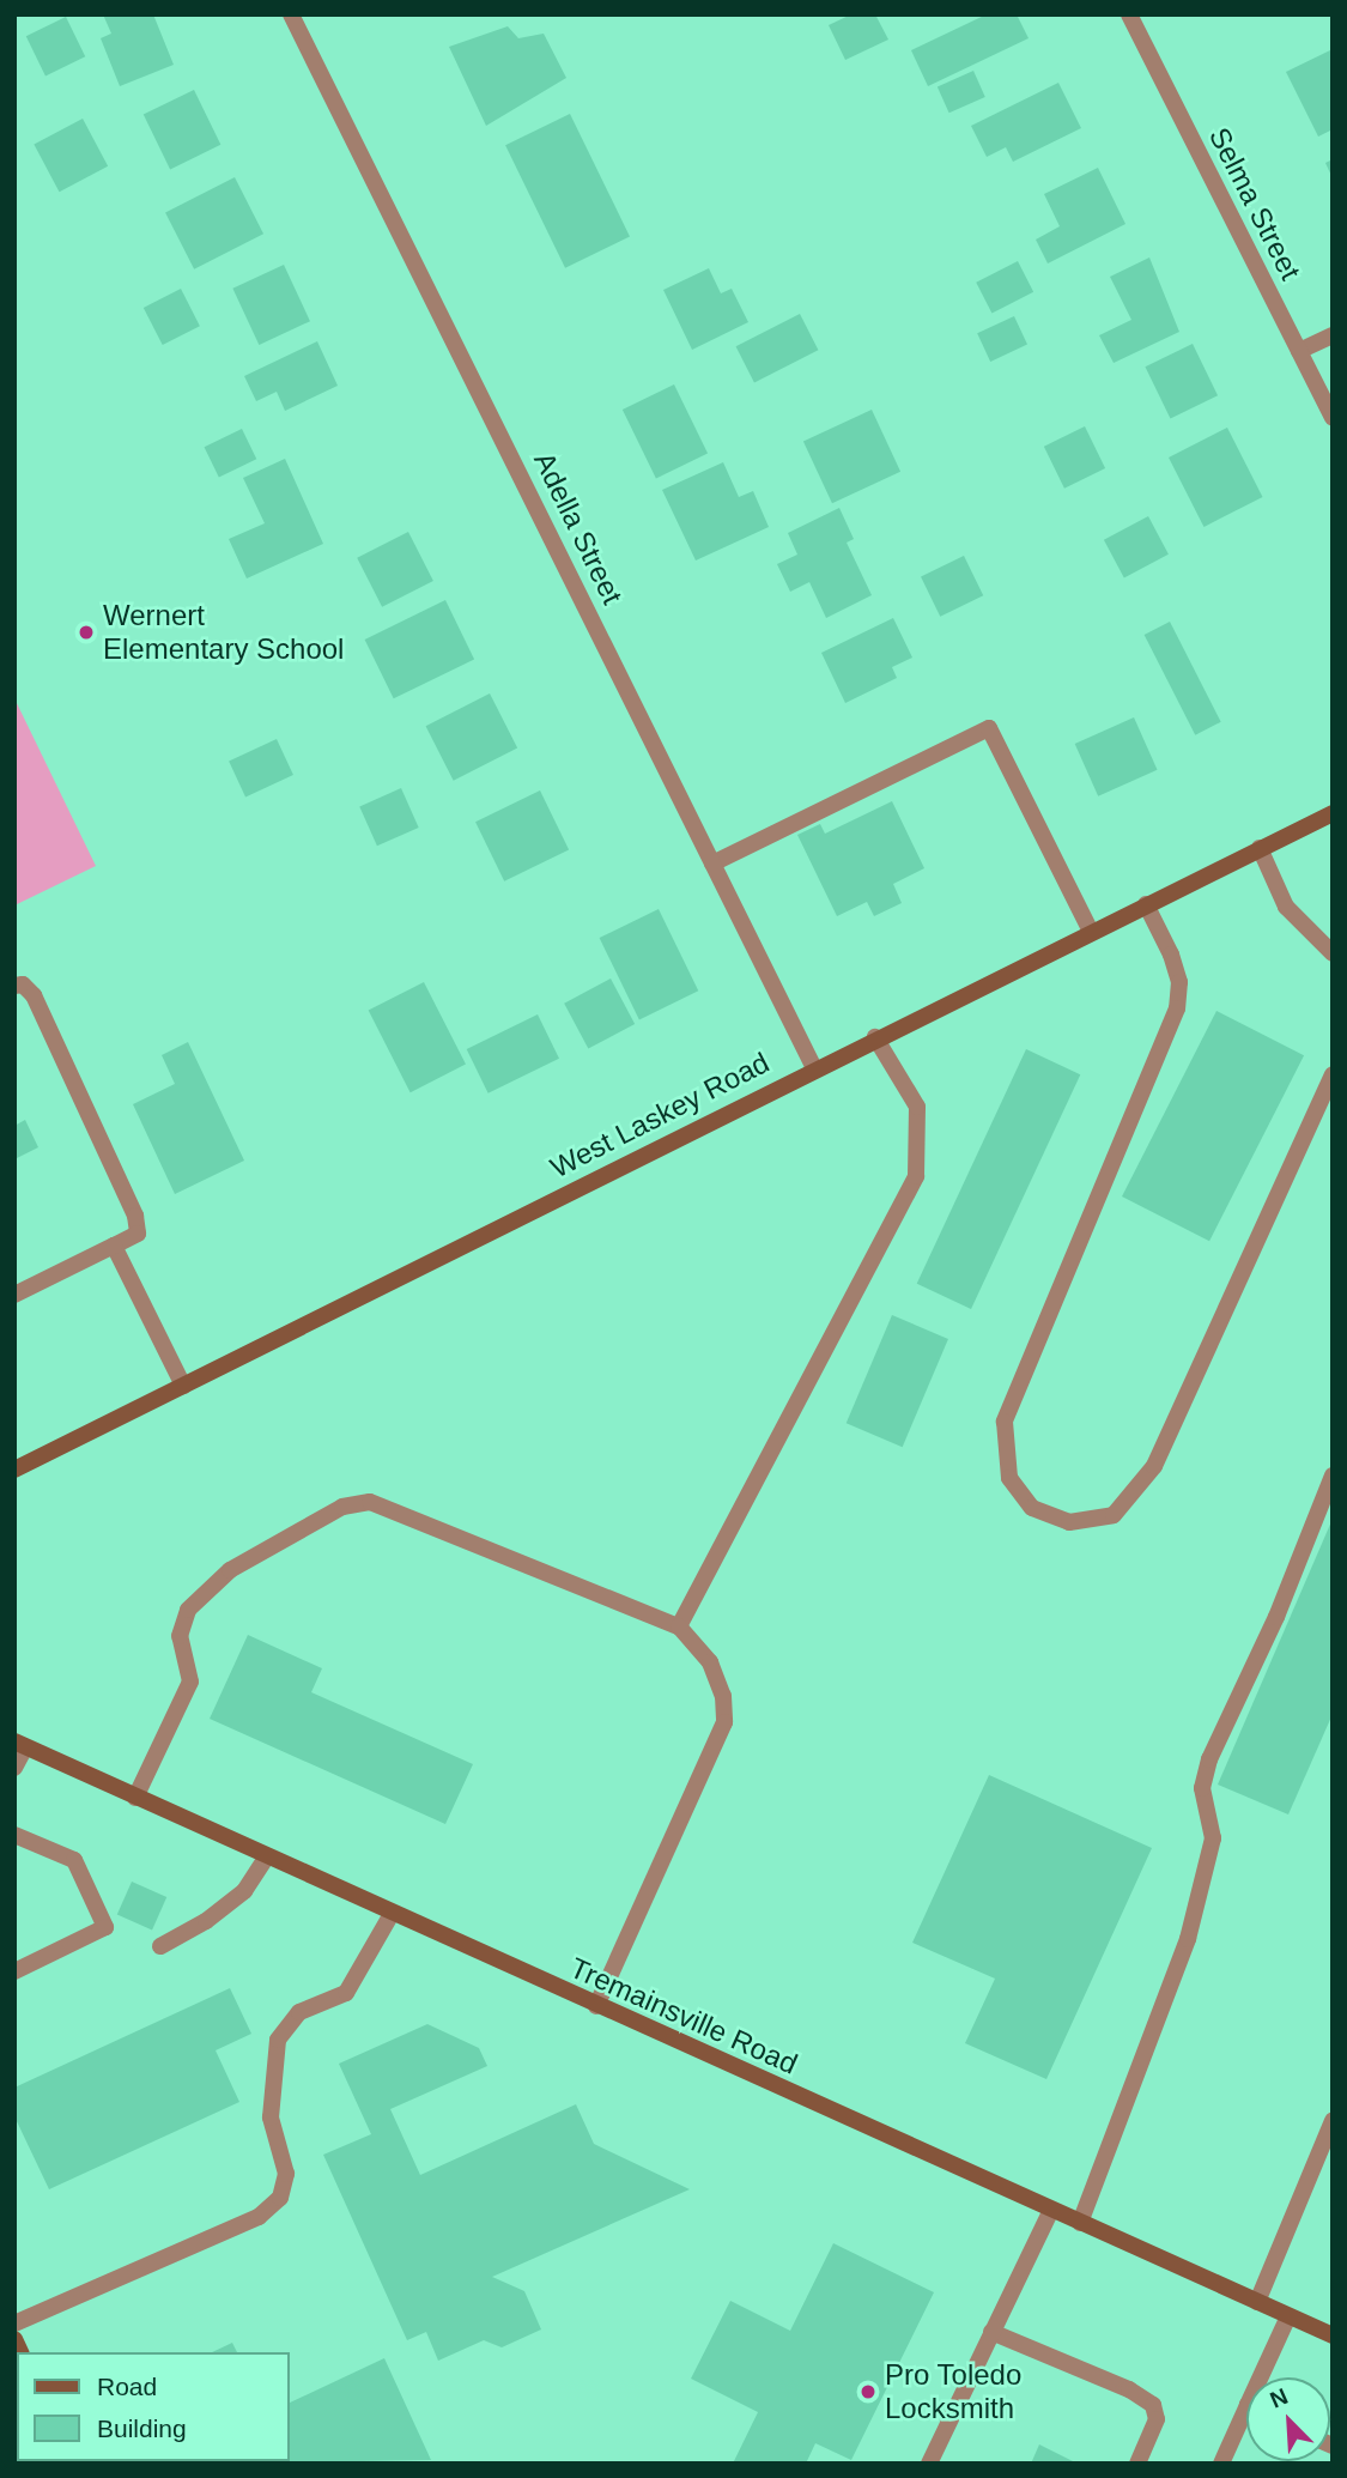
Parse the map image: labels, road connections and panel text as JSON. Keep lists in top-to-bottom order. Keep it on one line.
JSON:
{"streets":{"main road":["West Laskey Road","Tremainsville Road"],"street":["Selma Street","Adella Street"]},"crossings":[["Adella Street","West Laskey Road"]],"places":["Wernert Elementary School","Pro Toledo Locksmith"],"legend":["Road","Building"],"north":"top left"}
